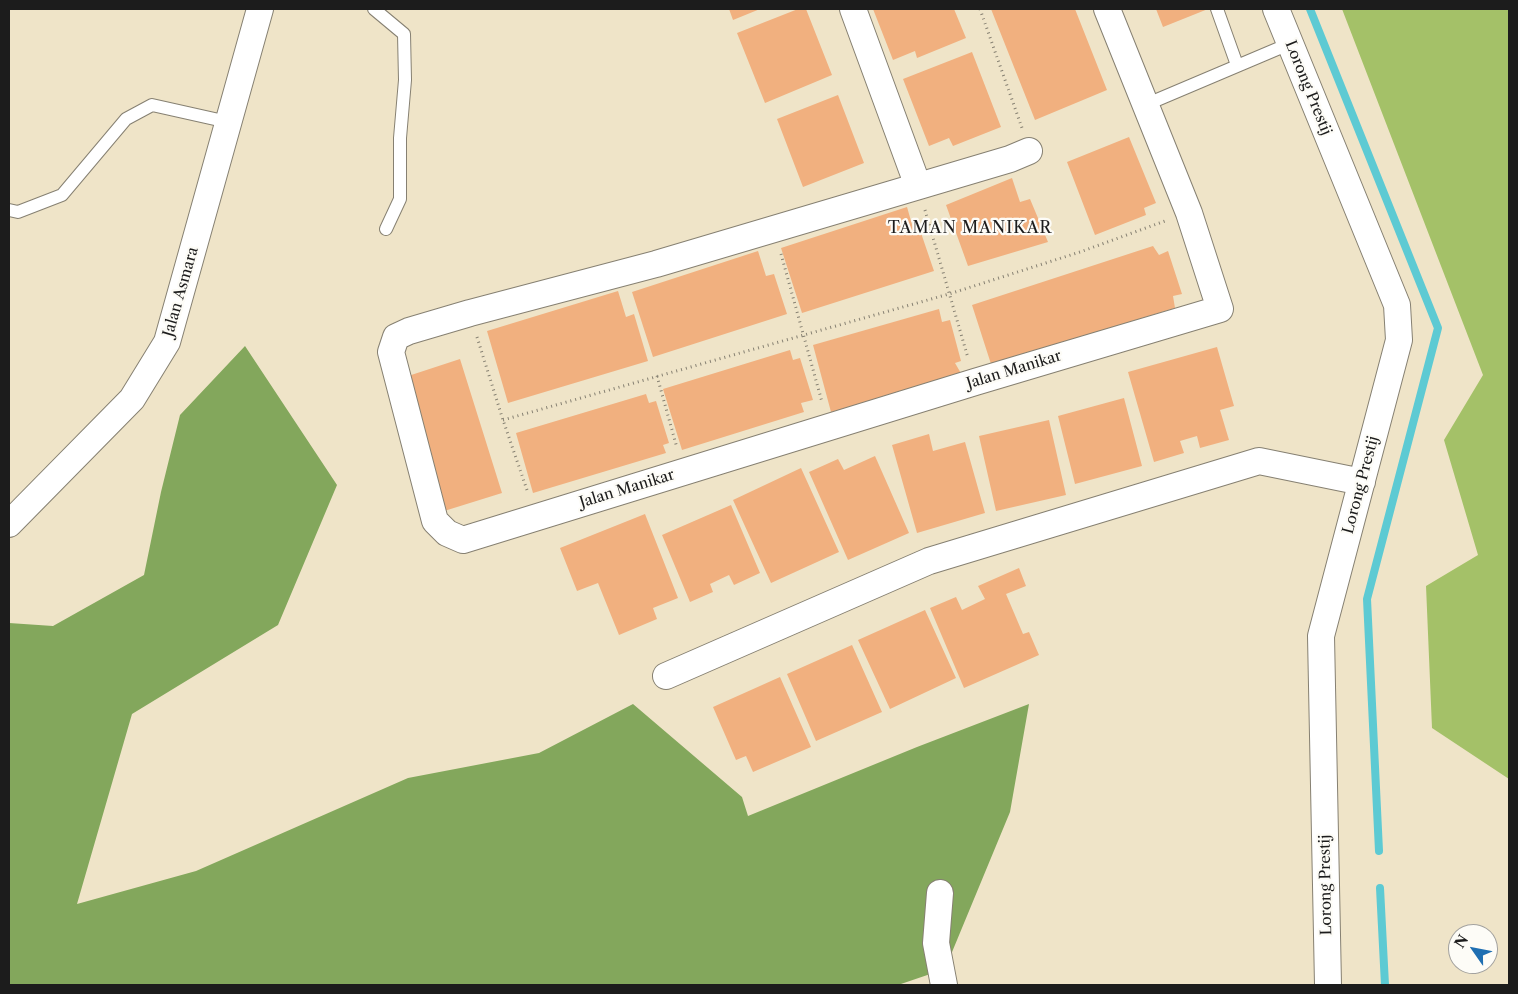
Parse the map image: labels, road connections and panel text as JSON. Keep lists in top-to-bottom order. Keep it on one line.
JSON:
{"streets":{"street":["Lorong Prestij","Jalan Asmara","Jalan Manikar"]},"districts":["TAMAN MANIKAR"],"north":"top left"}
